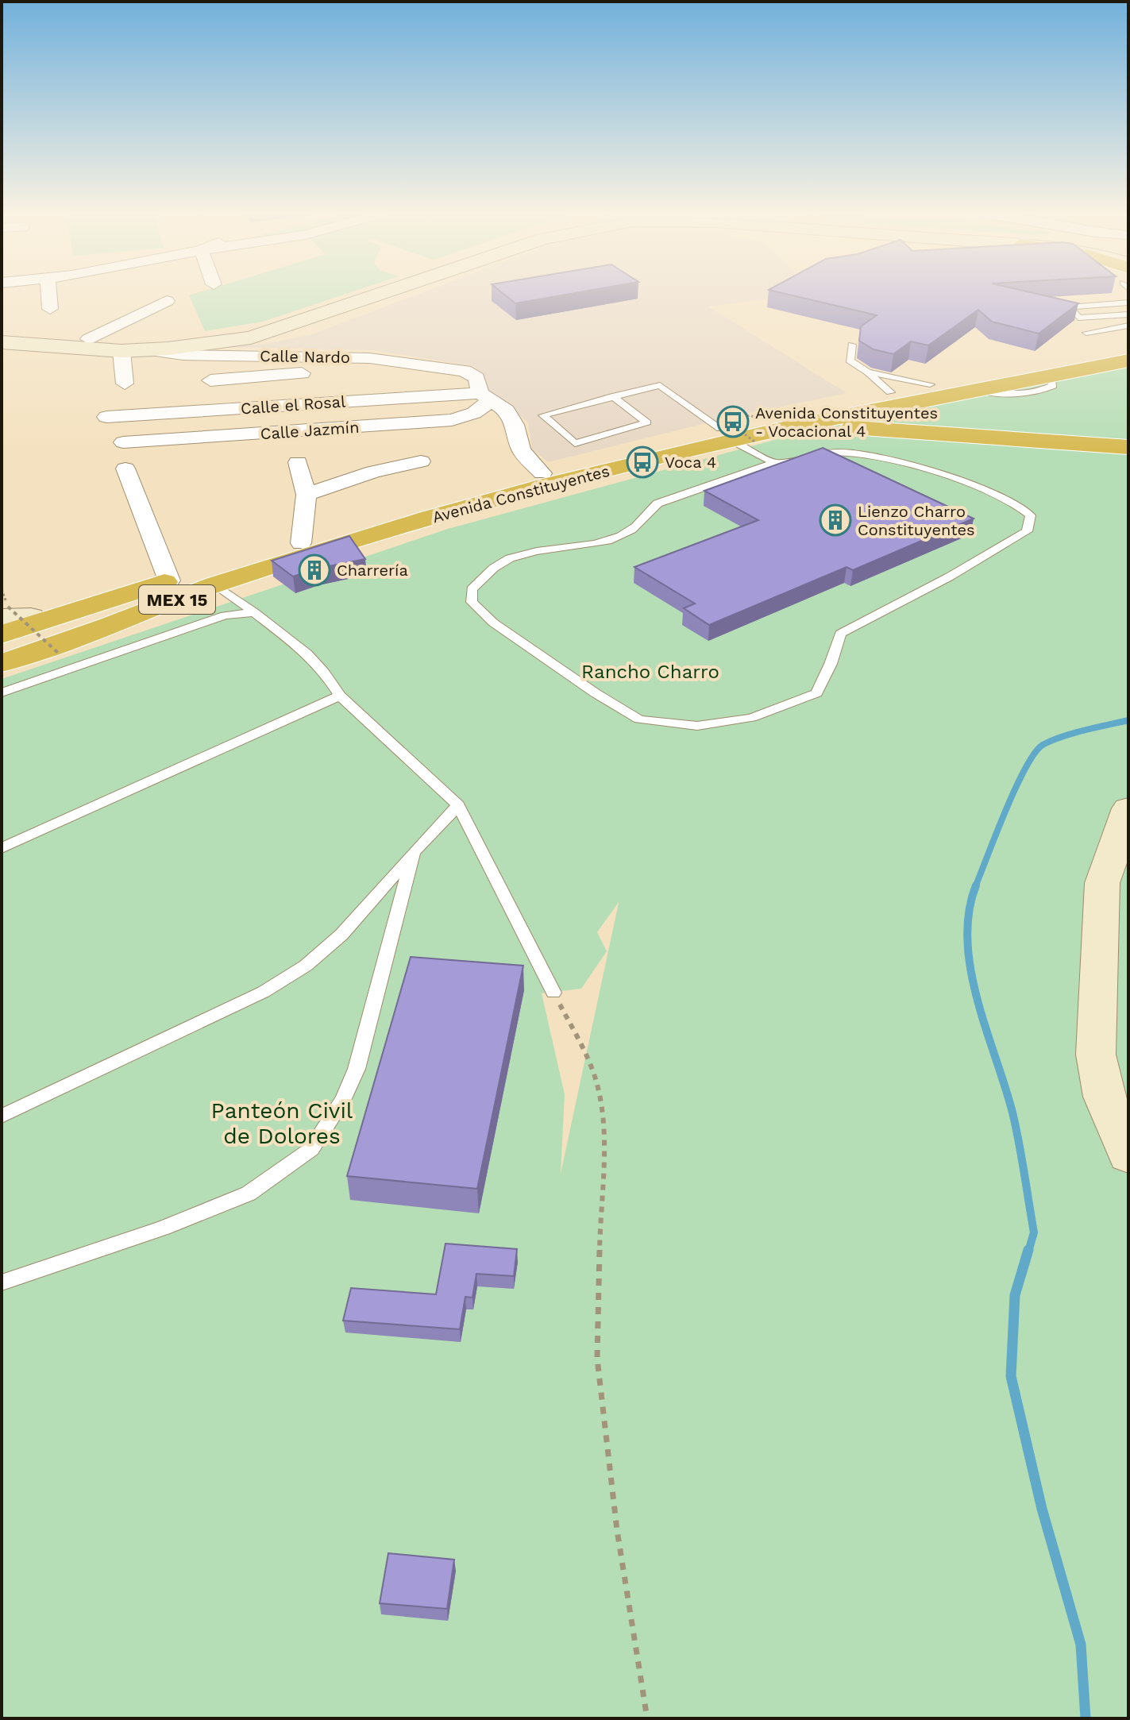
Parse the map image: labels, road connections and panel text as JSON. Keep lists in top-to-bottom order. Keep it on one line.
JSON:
{"streets":{"highway":["Avenida Constituyentes","MEX 15"],"street":["Calle Nardo","Calle el Rosal","Calle Jazmín"]},"crossings":[["Calle Nardo","Calle el Rosal"],["Calle Nardo","Calle Jazmín"],["Calle el Rosal","Calle Jazmín"]],"parks":["Rancho Charro","Panteón Civil de Dolores"],"places":{"bus stop":["Avenida Constituyentes - Vocacional 4","Voca 4"],"building":["Lienzo Charro Constituyentes","Charrería"]}}
